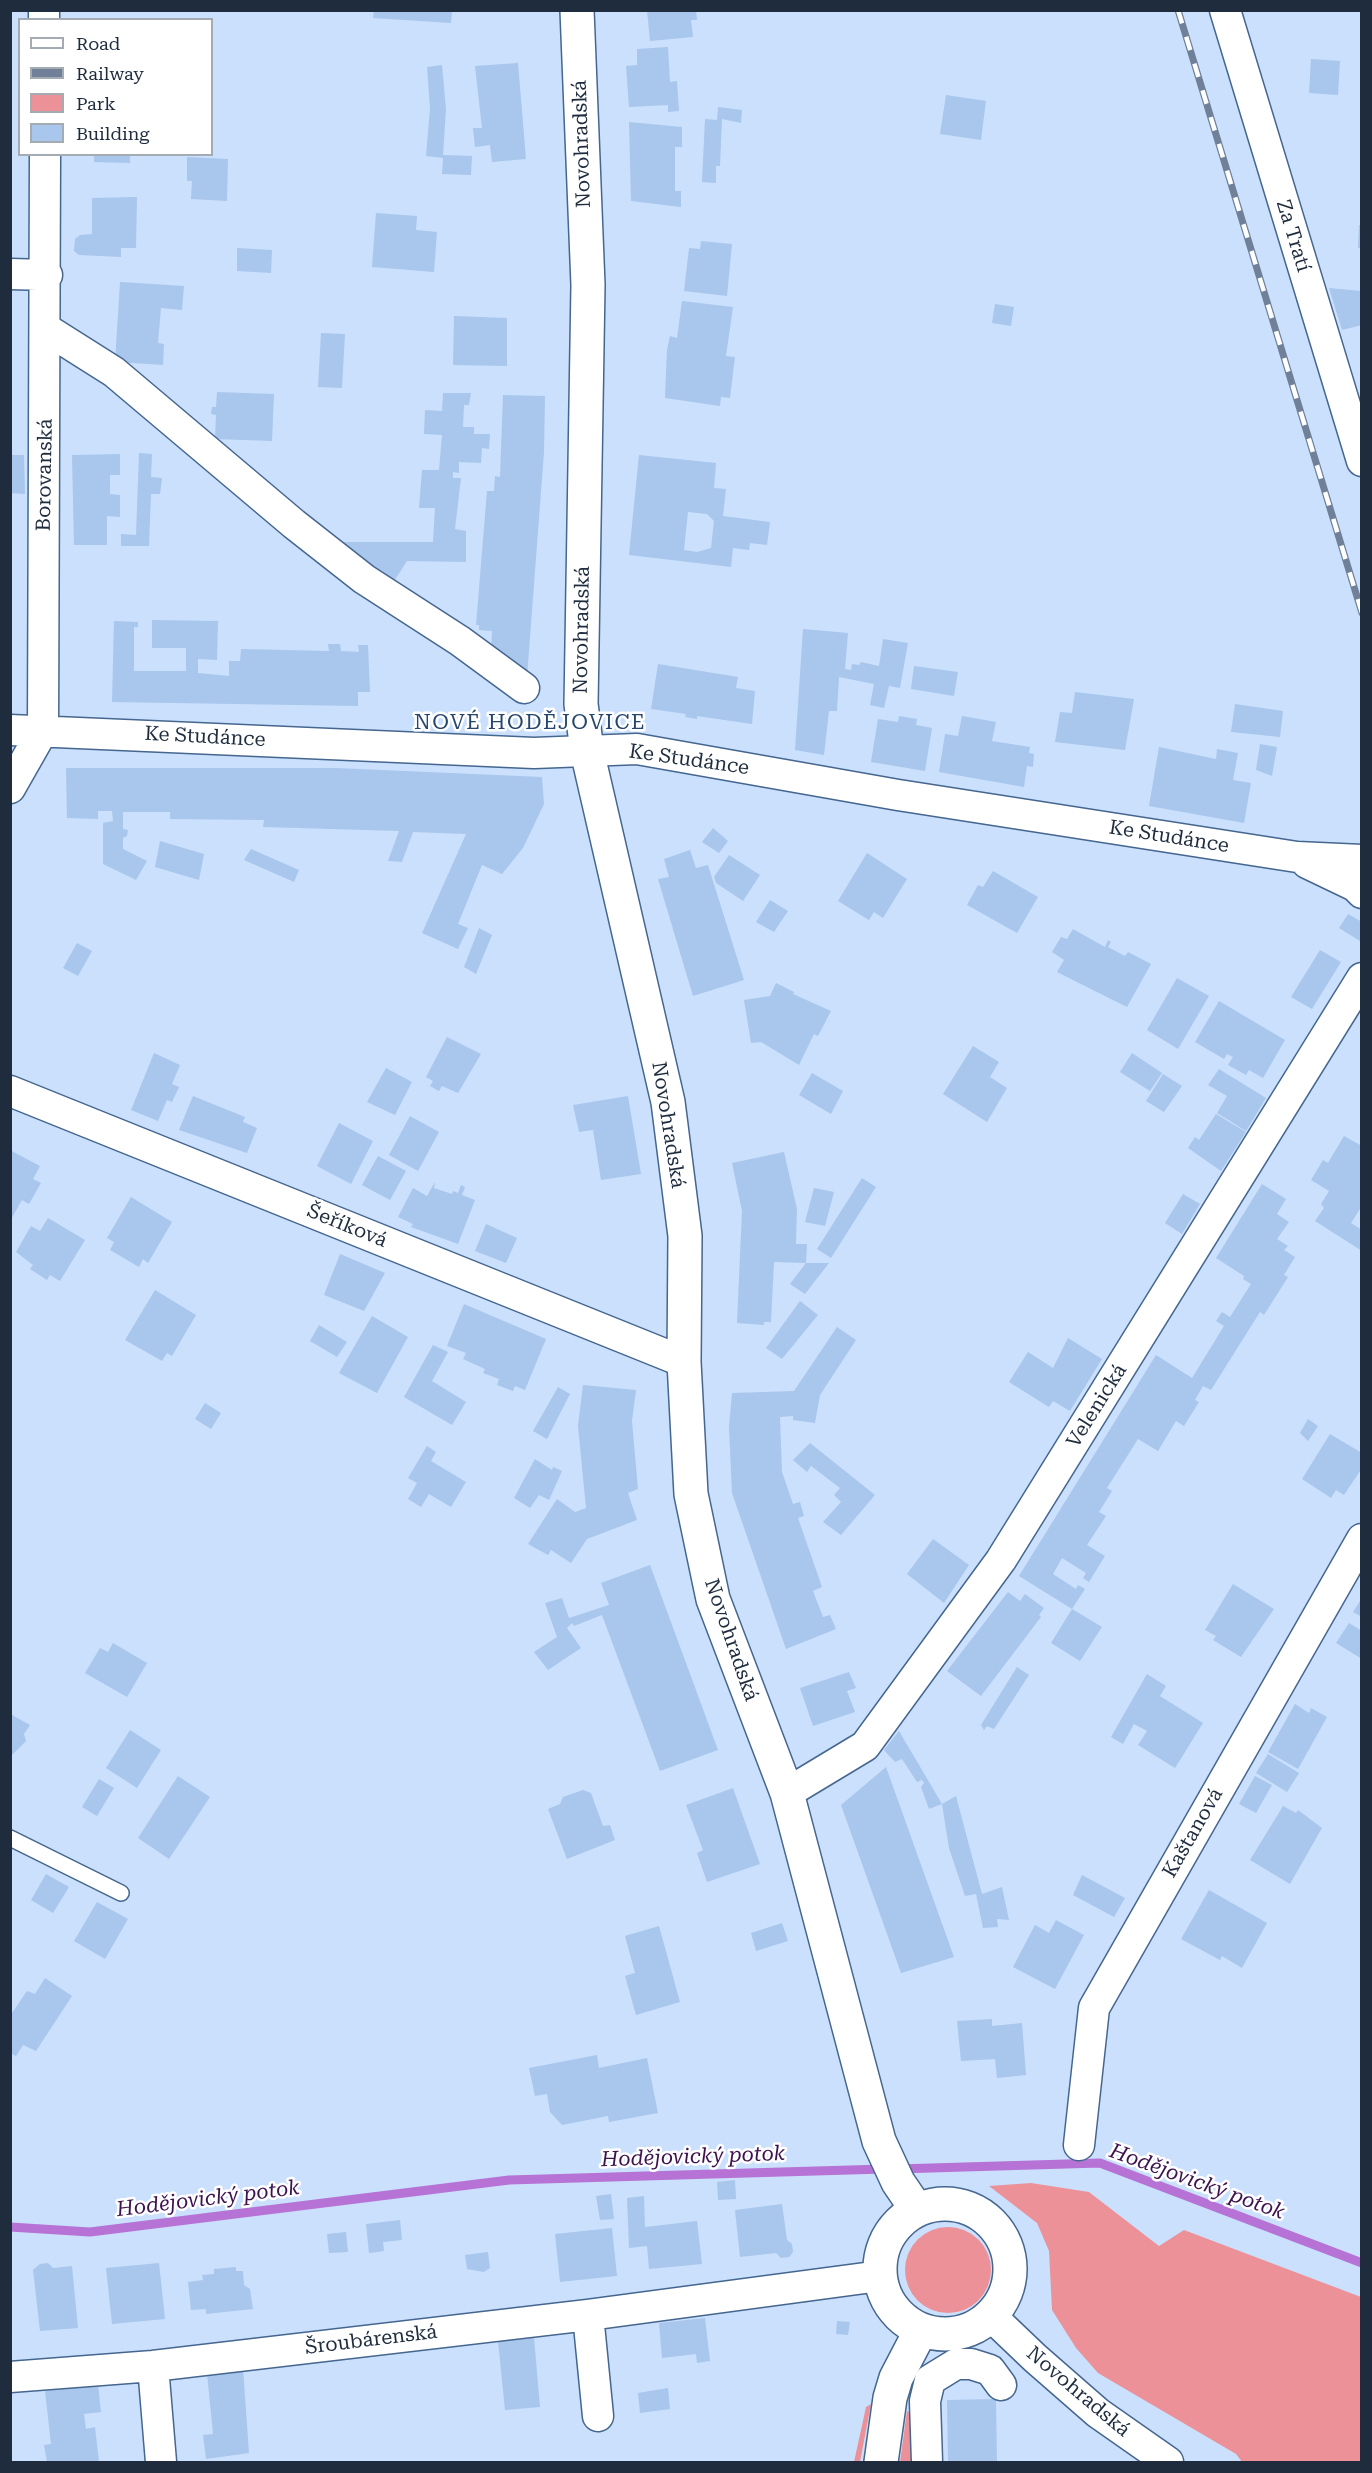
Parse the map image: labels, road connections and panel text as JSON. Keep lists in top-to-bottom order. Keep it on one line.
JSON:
{"streets":{"main road":["Novohradská"],"street":["Za Tratí","Borovanská","Ke Studánce","Šeříková","Velenická","Kaštanová","Šroubárenská"]},"crossings":[["Novohradská","Ke Studánce"],["Novohradská","Šeříková"],["Novohradská","Velenická"],["Novohradská","Šroubárenská"],["Borovanská","Ke Studánce"]],"districts":["NOVÉ HODĚJOVICE"],"water":["Hodějovický potok"],"legend":["Road","Railway","Park","Building"]}
